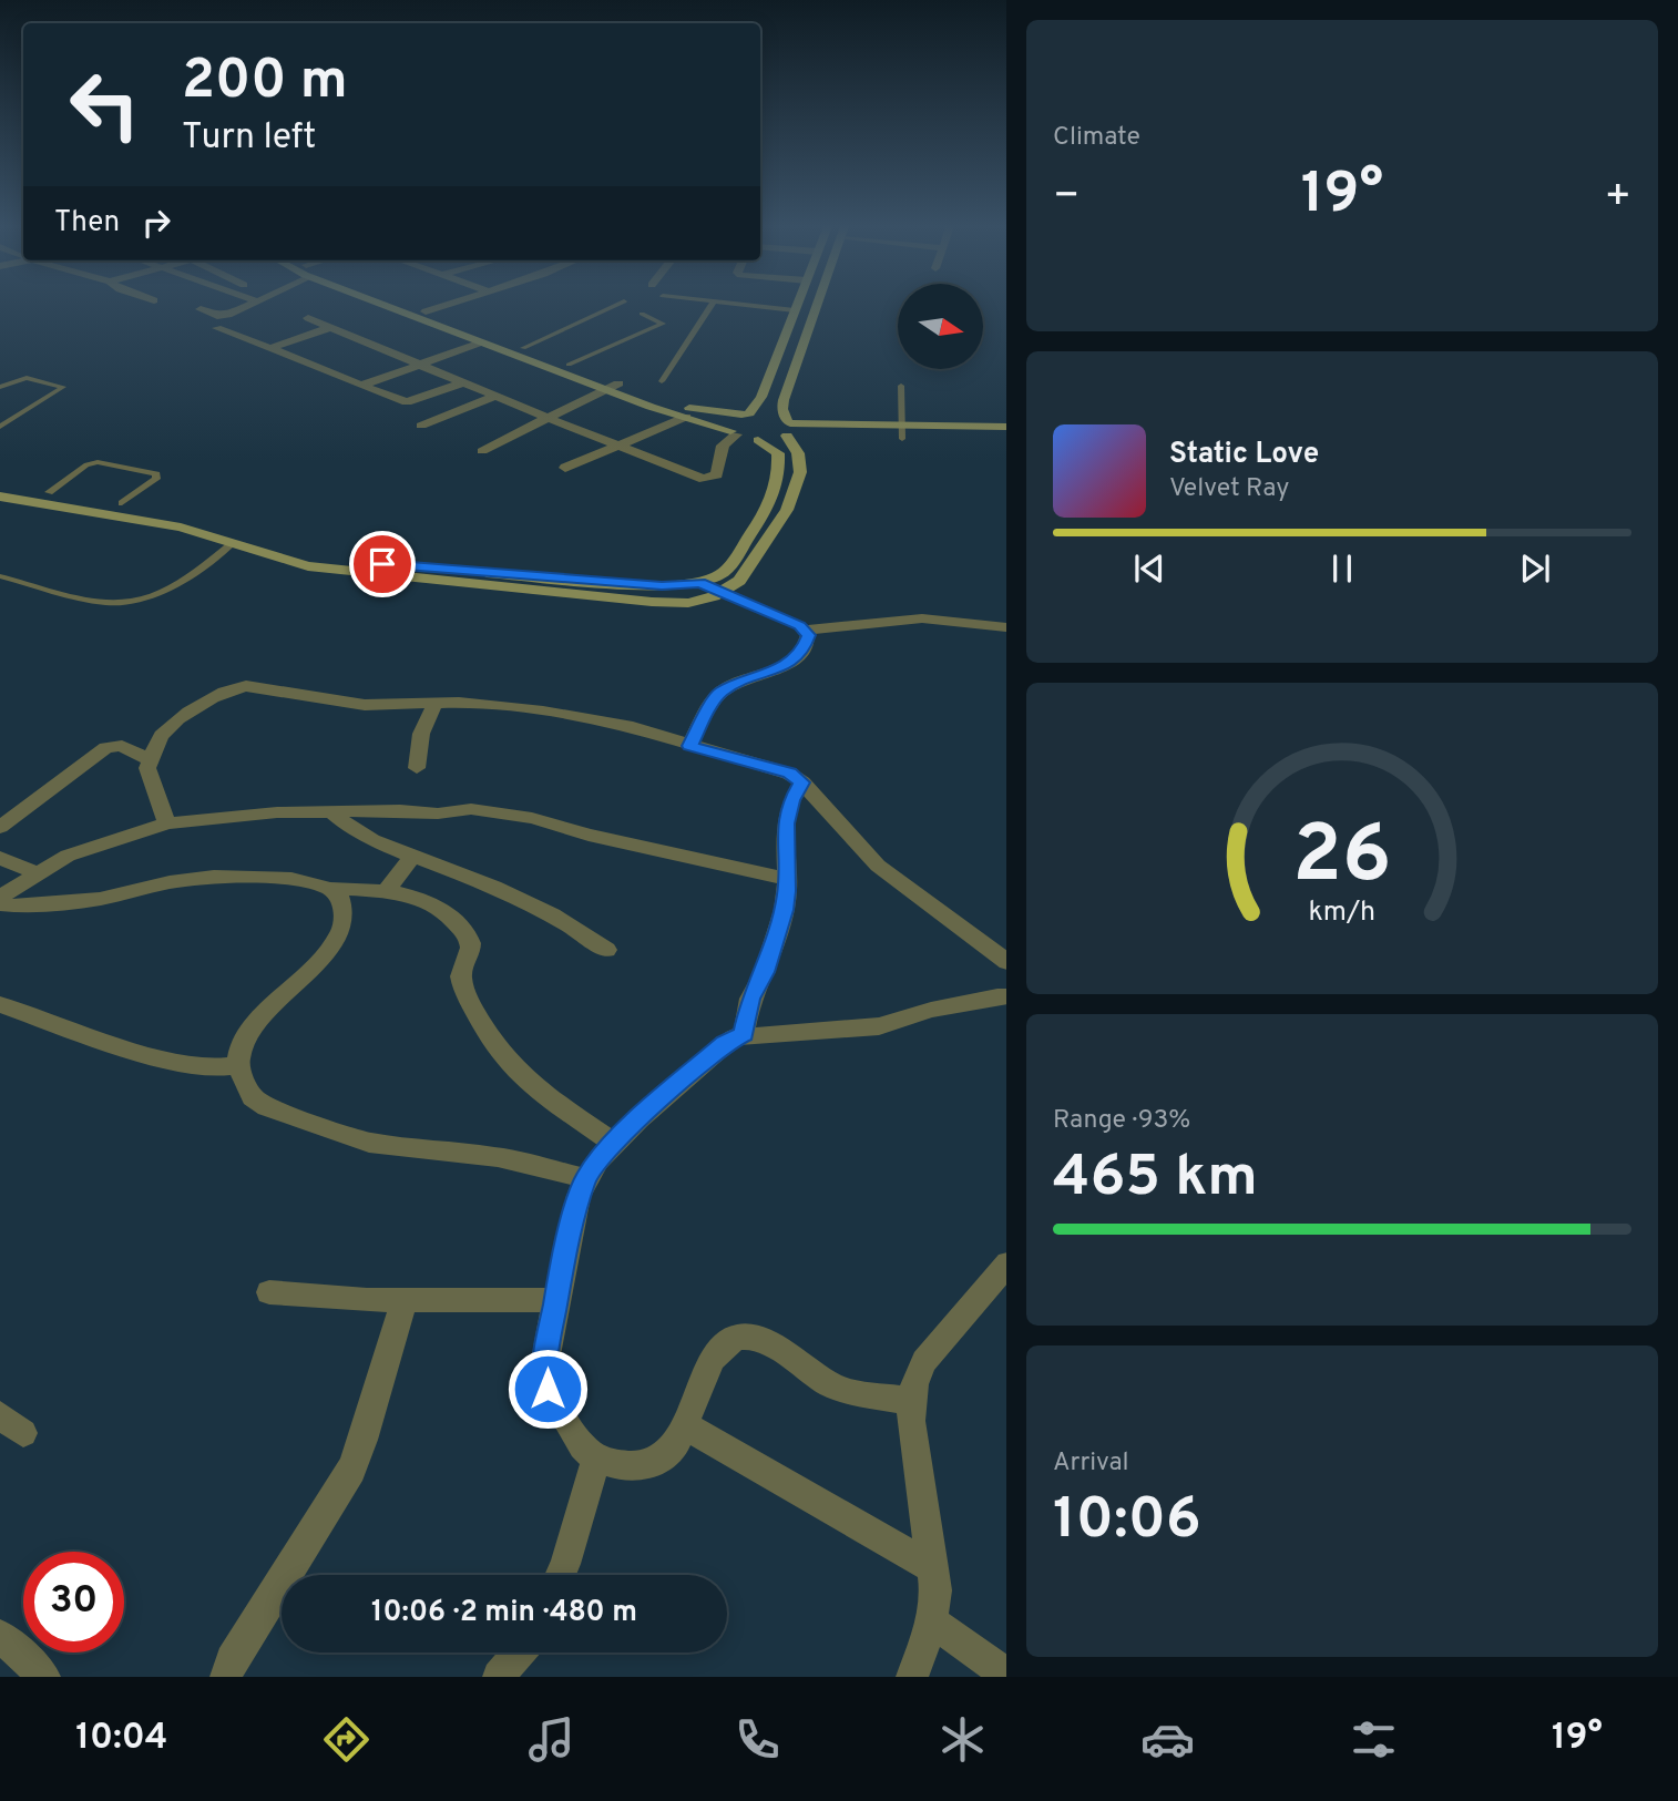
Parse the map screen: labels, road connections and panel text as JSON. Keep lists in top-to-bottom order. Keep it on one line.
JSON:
{"north":"right","page":{"tile":["Climate",["Range · 93%","465 km"],["Arrival","10:06"]],"turn":["200 m","Turn left"],"heat":["−","19°","+"],"then":"Then","song":["Static Love","Velvet Ray"],"limit":"30","trip":"10:06 · 2 min · 480 m","tabs":["10:04","19°"],"gauge":["26","km/h"]}}
